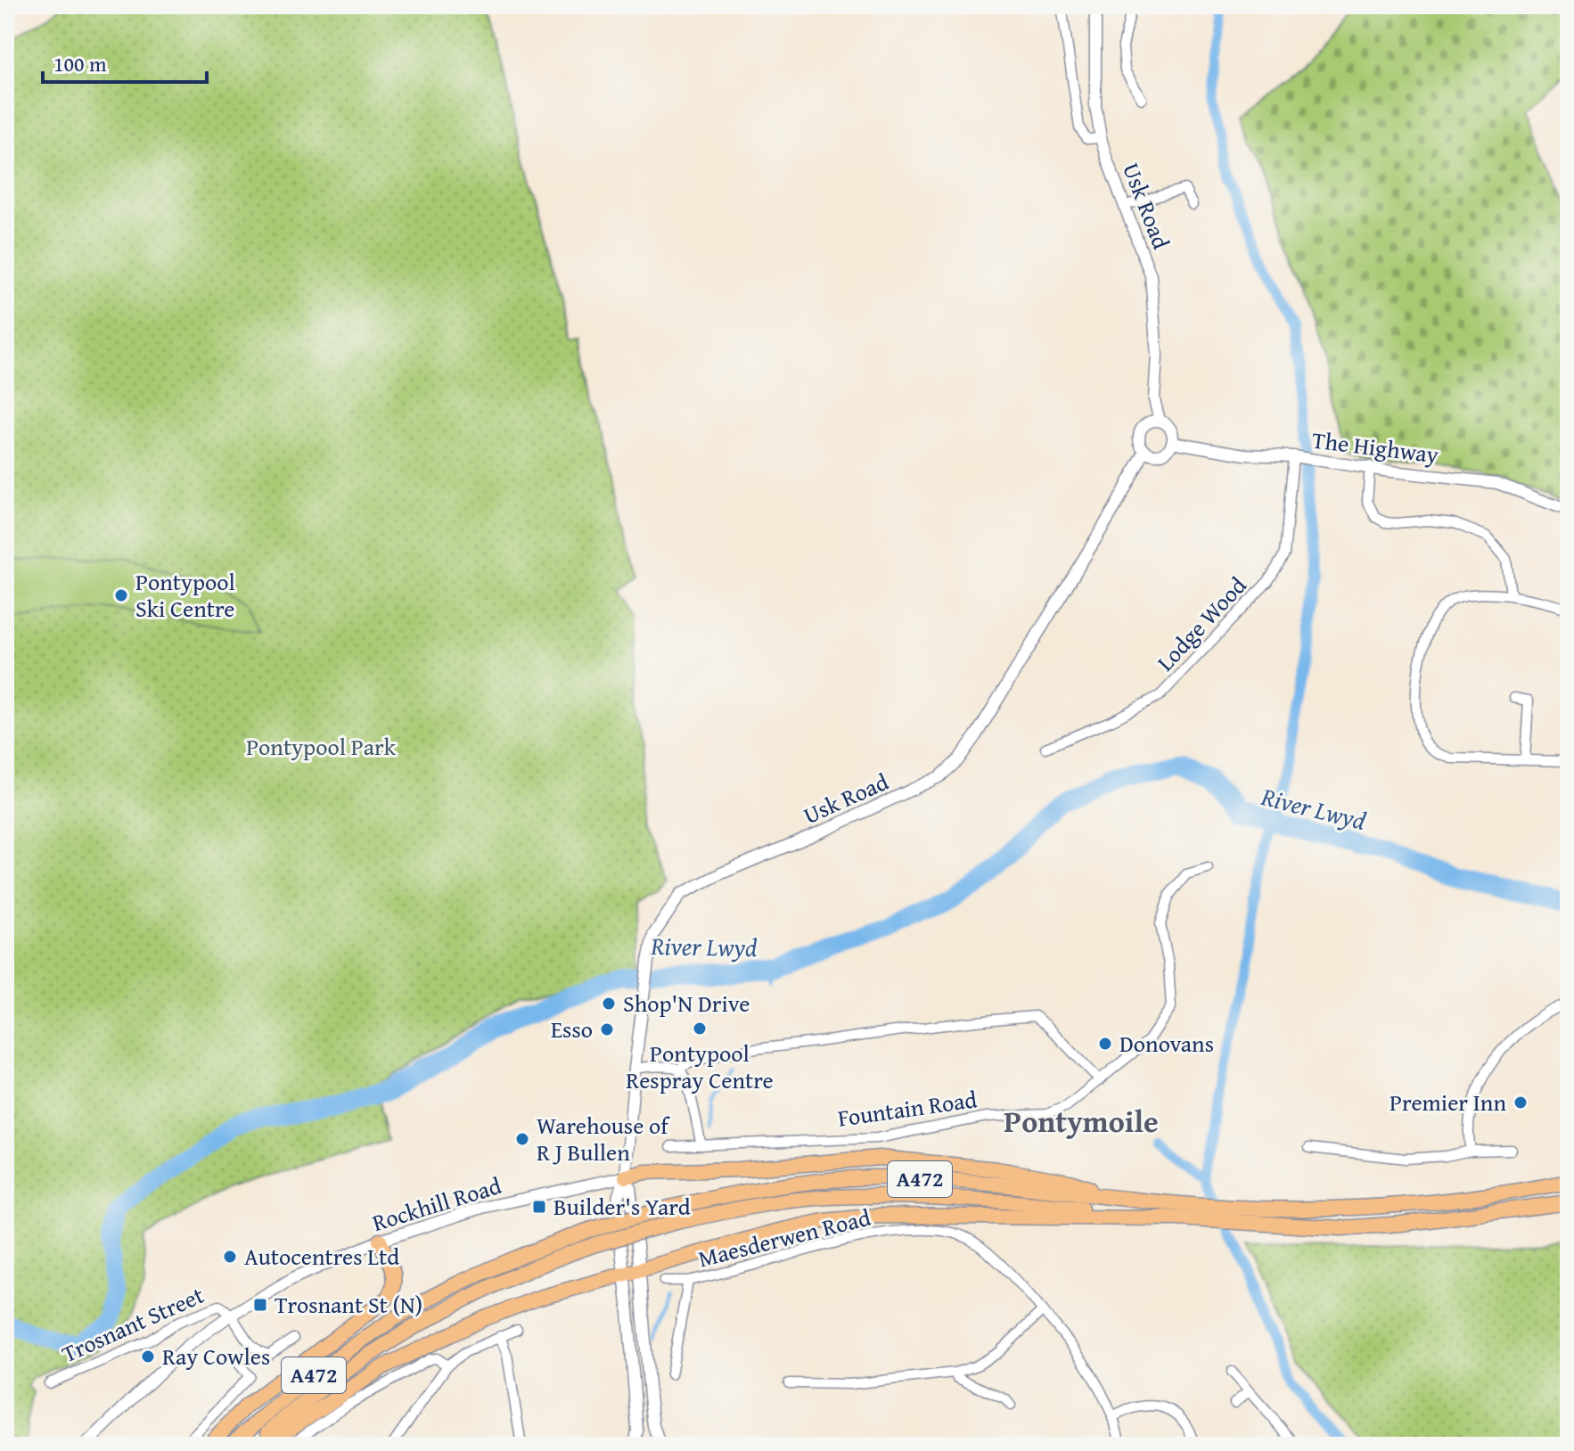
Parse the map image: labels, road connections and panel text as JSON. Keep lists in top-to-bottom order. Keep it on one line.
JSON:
{"streets":{"main road":["A472"],"street":["Usk Road","The Highway","Lodge Wood","Fountain Road","Rockhill Road","Maesderwen Road","Trosnant Street"]},"crossings":[["Usk Road","The Highway"],["Usk Road","Rockhill Road"],["The Highway","Lodge Wood"],["Rockhill Road","Trosnant Street"]],"districts":["Pontymoile"],"water":["River Lwyd"],"parks":["Pontypool Park"],"places":{"other":["Pontypool Ski Centre","Shop'N Drive","Pontypool Respray Centre","Esso","Donovans","Premier Inn","Warehouse of R J Bullen","Autocentres Ltd","Ray Cowles"],"transit":["Builder's Yard","Trosnant St (N)"]},"scale_bar":"100 m"}
